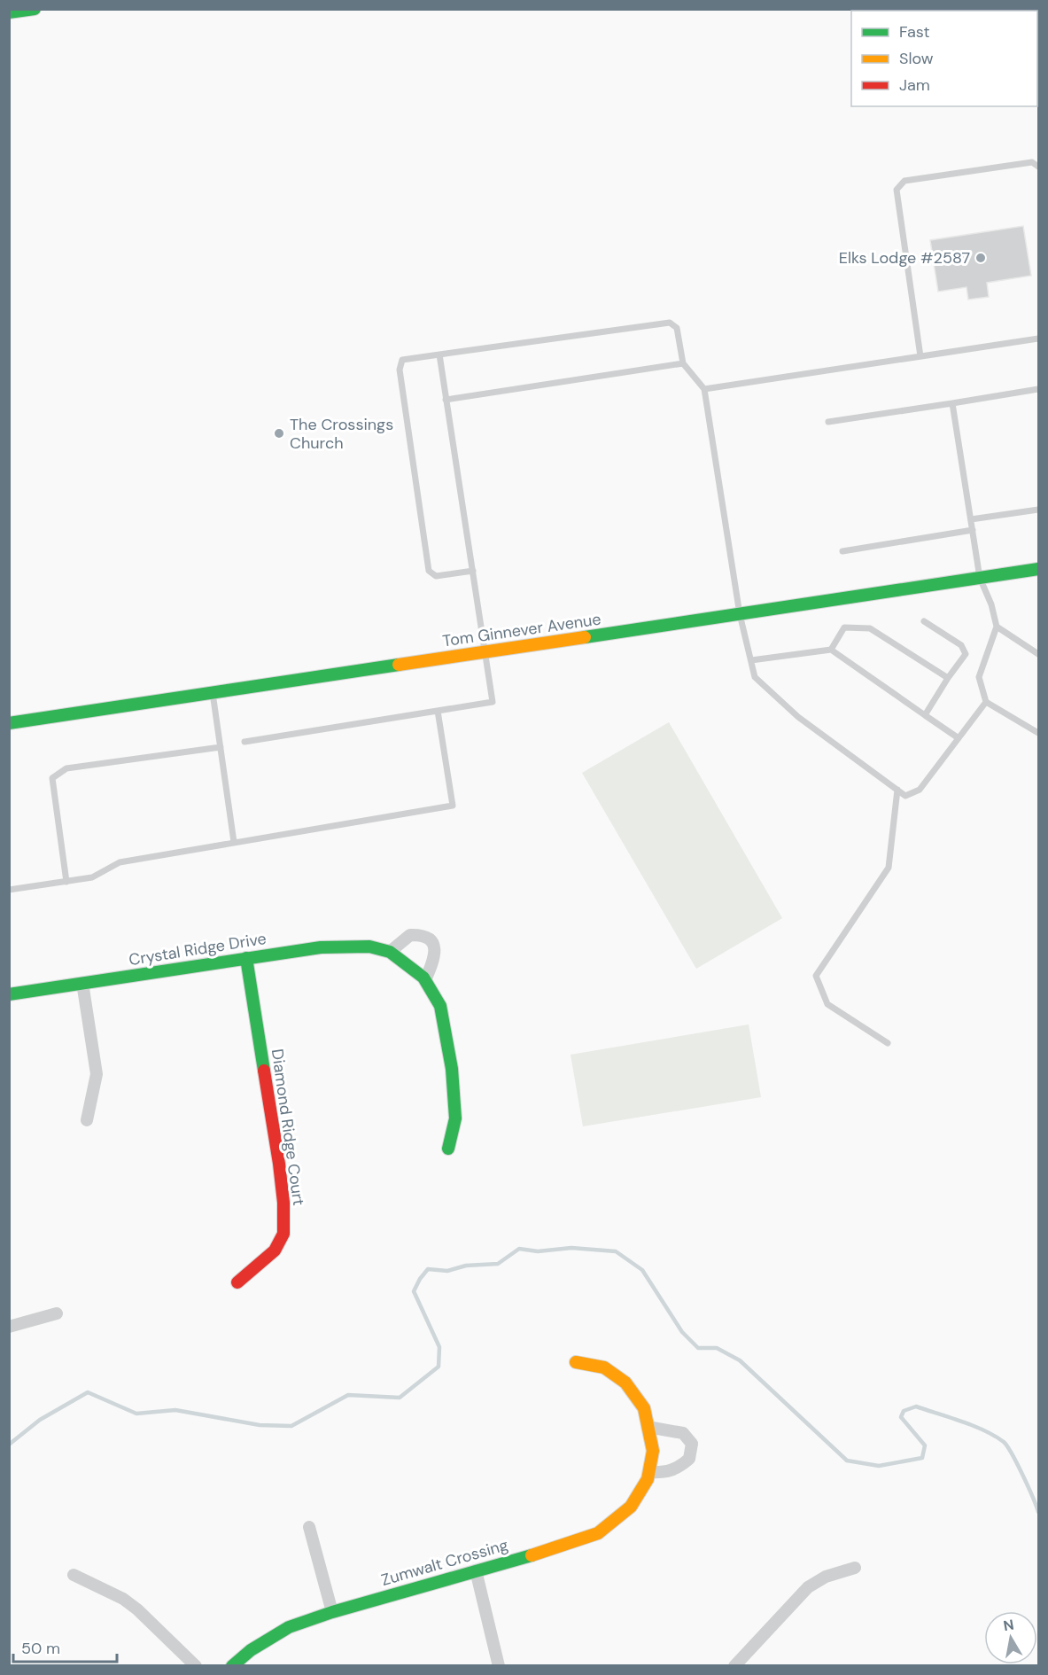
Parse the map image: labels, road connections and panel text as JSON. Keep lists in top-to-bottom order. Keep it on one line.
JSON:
{"streets":{"street":["Tom Ginnever Avenue","Crystal Ridge Drive","Diamond Ridge Court","Zumwalt Crossing"]},"crossings":[["Crystal Ridge Drive","Diamond Ridge Court"]],"places":["Elks Lodge #2587","The Crossings Church"],"legend":["Fast","Slow","Jam"],"scale_bar":"50 m","north":"top"}
